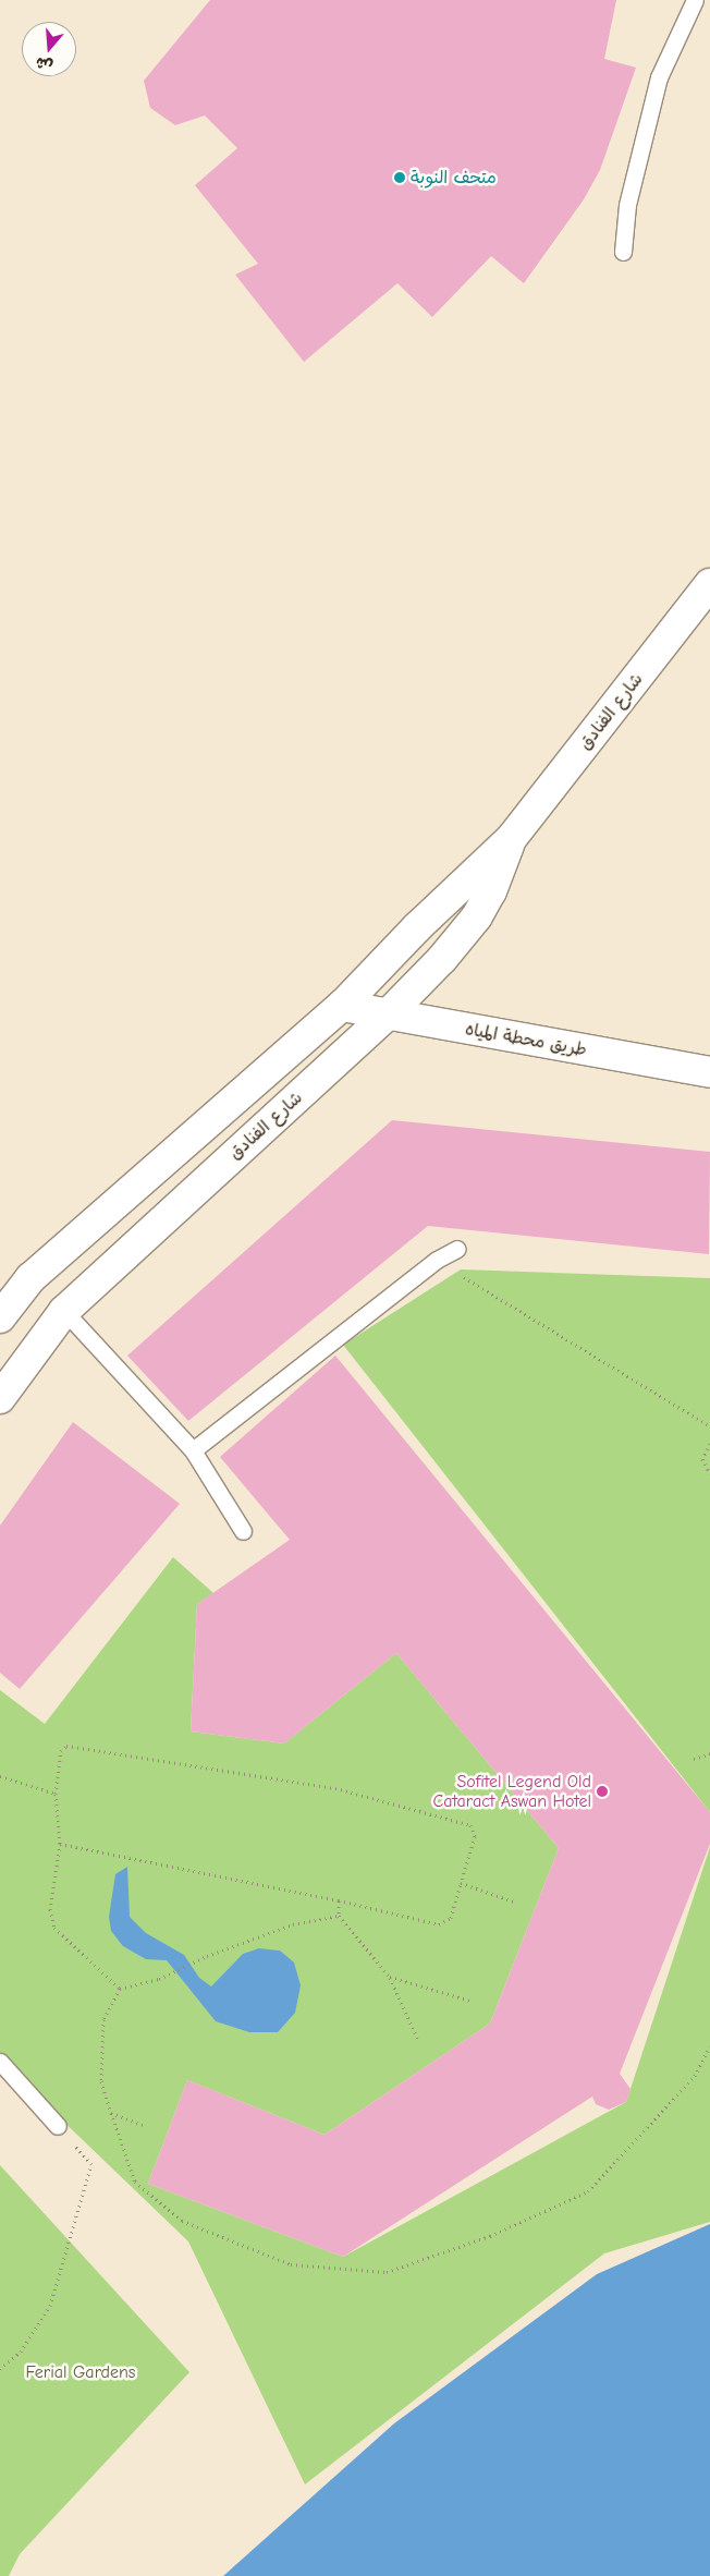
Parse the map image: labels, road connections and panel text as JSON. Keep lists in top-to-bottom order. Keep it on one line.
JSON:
{"streets":{"street":["شارع الفنادق","طريق محطة المياه"]},"crossings":[["شارع الفنادق","طريق محطة المياه"]],"parks":["Ferial Gardens"],"places":["متحف النوبة","Sofitel Legend Old Cataract Aswan Hotel"],"north":"bottom"}
